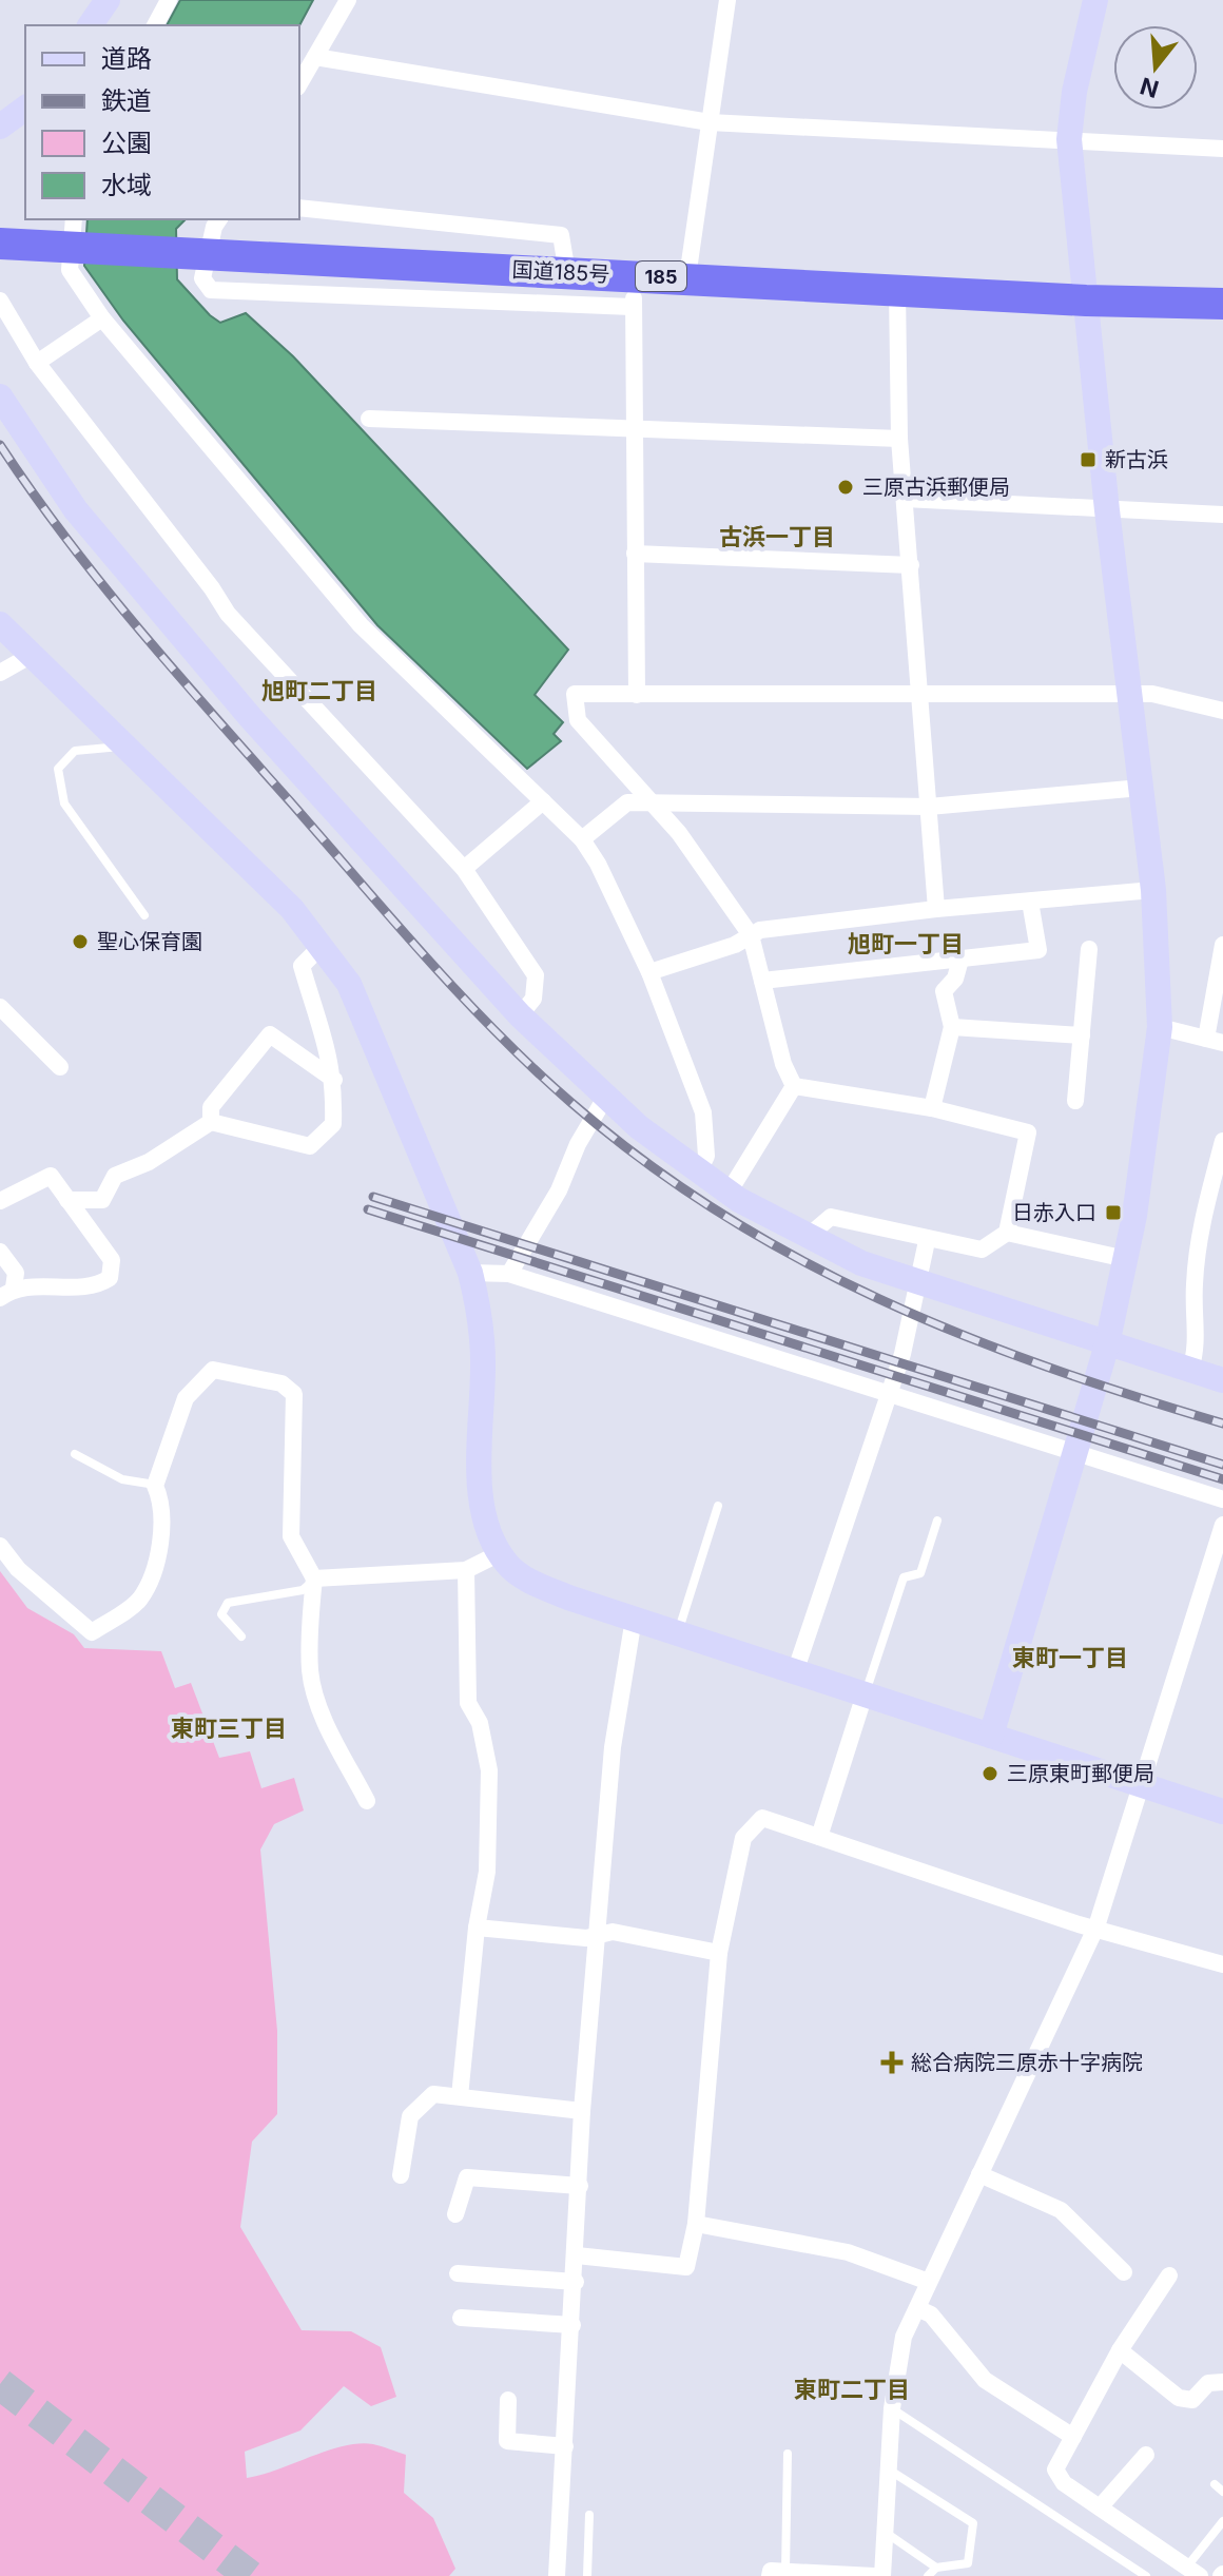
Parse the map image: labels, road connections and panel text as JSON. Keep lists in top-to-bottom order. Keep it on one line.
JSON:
{"streets":{"highway":["国道185号","185"]},"districts":["古浜一丁目","旭町二丁目","旭町一丁目","東町一丁目","東町三丁目","東町二丁目"],"places":{"transit":["新古浜","日赤入口"],"other":["三原古浜郵便局","聖心保育園","三原東町郵便局"],"health":["総合病院三原赤十字病院"]},"legend":["道路","鉄道","公園","水域"],"north":"bottom"}
